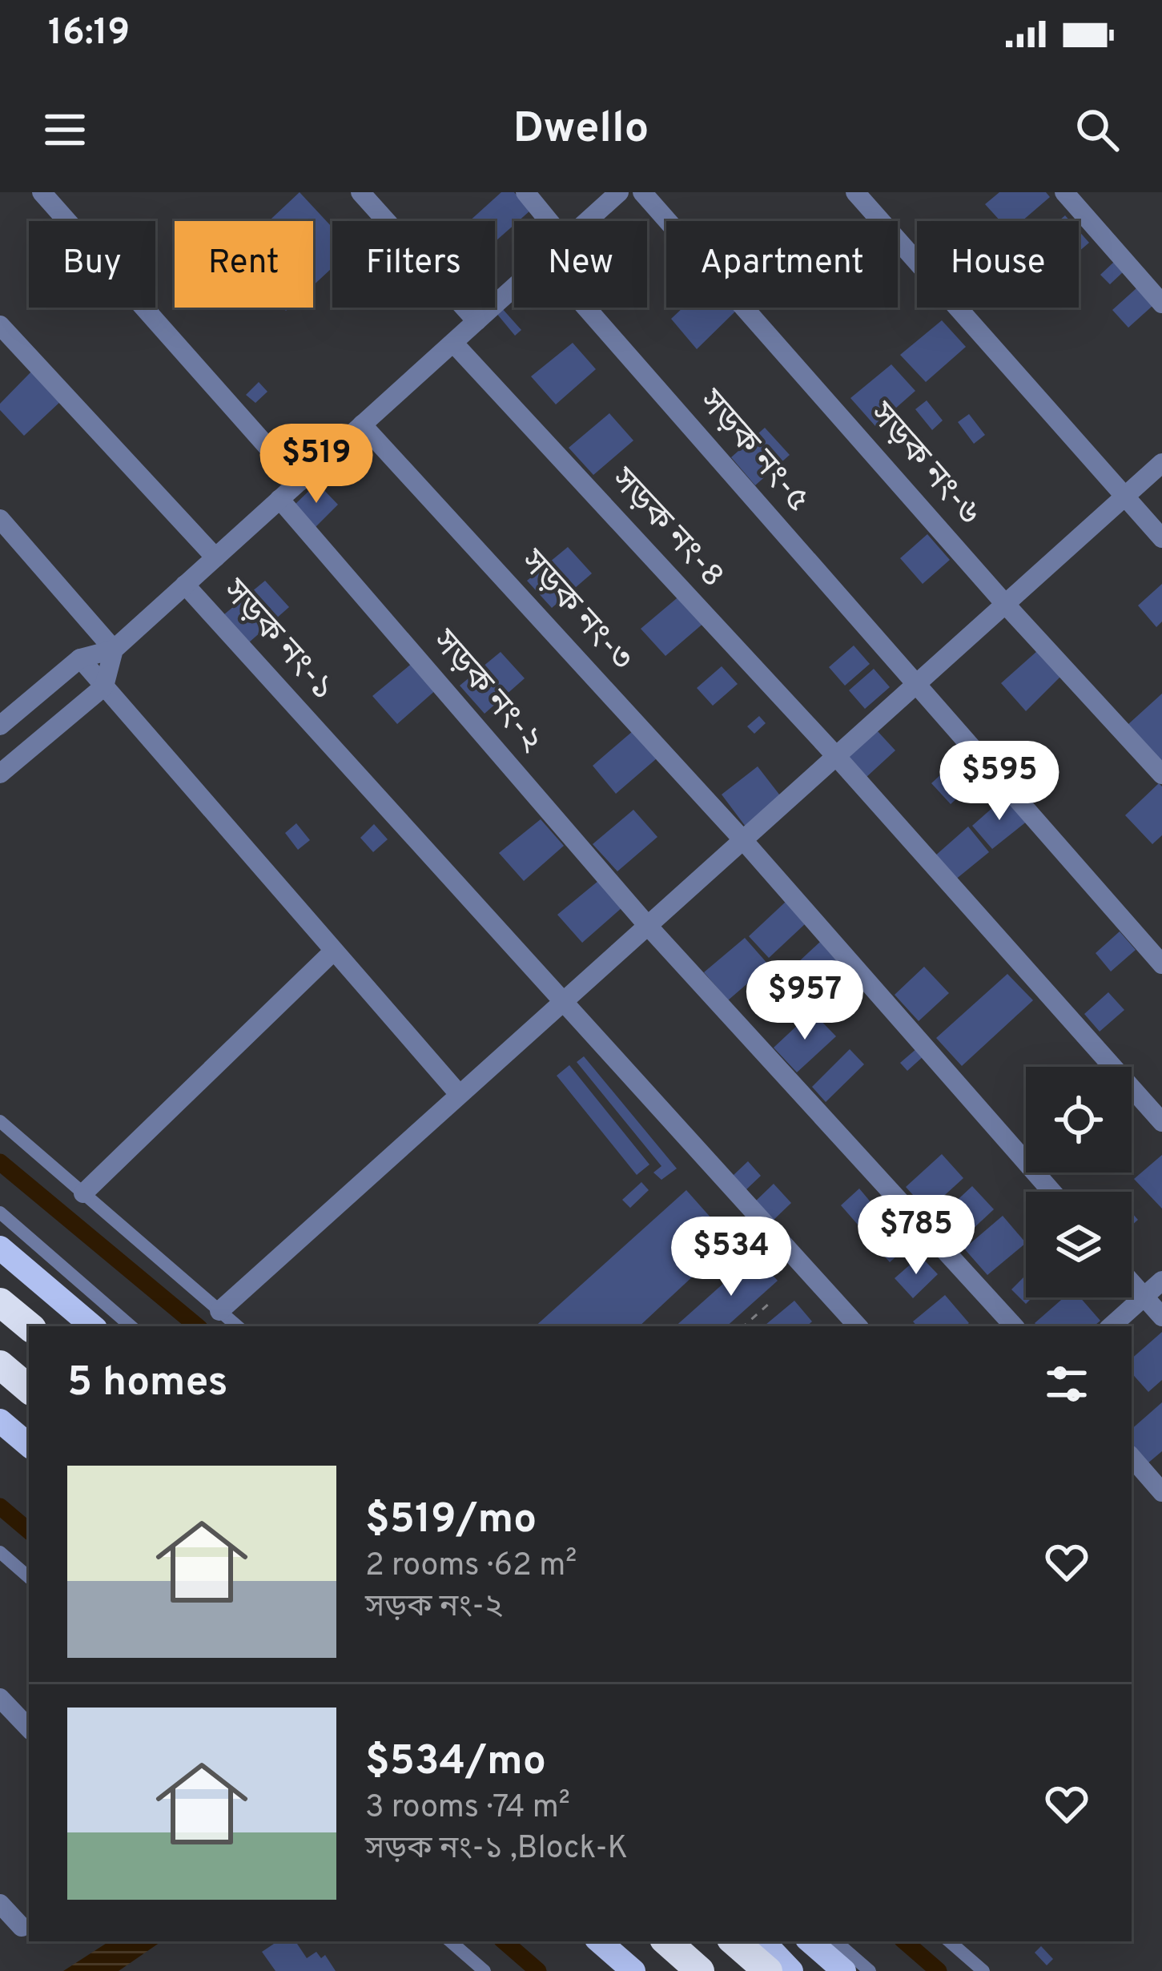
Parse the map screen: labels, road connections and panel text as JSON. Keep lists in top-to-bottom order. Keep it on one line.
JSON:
{"streets":{"street":["সড়ক নং-৫","সড়ক নং-৬","সড়ক নং-৪","সড়ক নং-৩","সড়ক নং-১","সড়ক নং-২"]},"crossings":[["সড়ক নং-৪","সড়ক নং-১"],["সড়ক নং-৩","সড়ক নং-১"],["সড়ক নং-১","সড়ক নং-২"]],"page":{"status":"16:19","header":"Dwello","chip":["Buy","Rent","Filters","New","Apartment","House"],"price":["$519","$595","$957","$785","$534"],"heading":"5 homes","list":[{"name":"$519/mo","note":"2 rooms · 62 m² · সড়ক নং-২"},{"name":"$534/mo","note":"3 rooms · 74 m² · সড়ক নং-১ ,Block-K"}]}}
